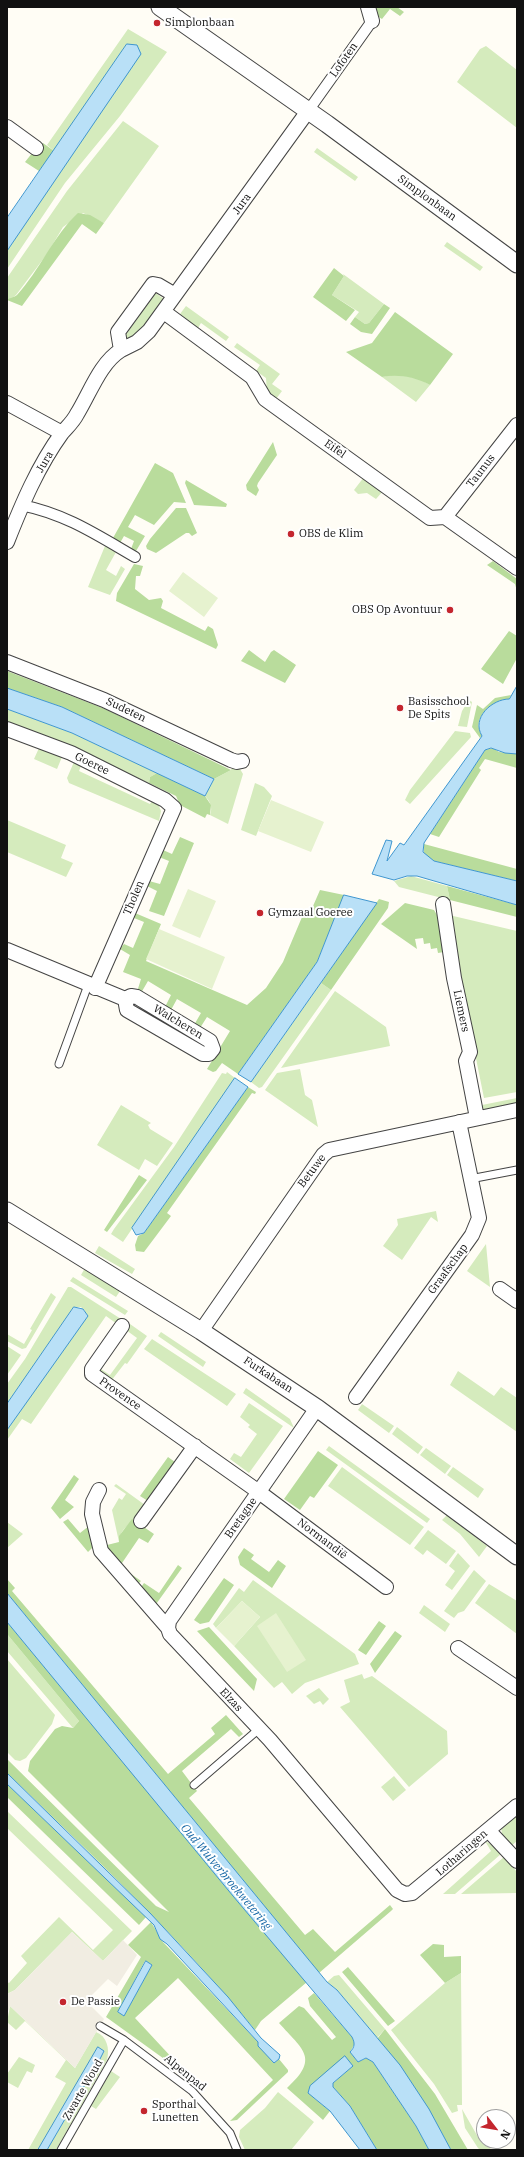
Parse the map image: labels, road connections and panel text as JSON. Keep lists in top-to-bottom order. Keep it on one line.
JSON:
{"streets":{"street":["Lofoten","Simplonbaan","Jura","Eifel","Taunus","Sudeten","Goeree","Tholen","Liemers","Walcheren","Betuwe","Graafschap","Furkabaan","Provence","Bretagne","Normandië","Elzas","Lotharingen"],"lane":["Alpenpad","Zwarte Woud"]},"crossings":[["Lofoten","Simplonbaan"],["Lofoten","Jura"],["Simplonbaan","Jura"],["Jura","Eifel"],["Eifel","Taunus"],["Goeree","Tholen"],["Tholen","Walcheren"],["Liemers","Betuwe"],["Betuwe","Graafschap"],["Betuwe","Furkabaan"],["Furkabaan","Bretagne"],["Provence","Bretagne"],["Provence","Normandië"],["Bretagne","Normandië"],["Bretagne","Elzas"],["Elzas","Lotharingen"],["Alpenpad","Zwarte Woud"]],"water":["Oud Wulverbroekwetering"],"places":["Simplonbaan","OBS de Klim","OBS Op Avontuur","Basisschool De Spits","Gymzaal Goeree","De Passie","Sporthal Lunetten"],"north":"bottom right"}
